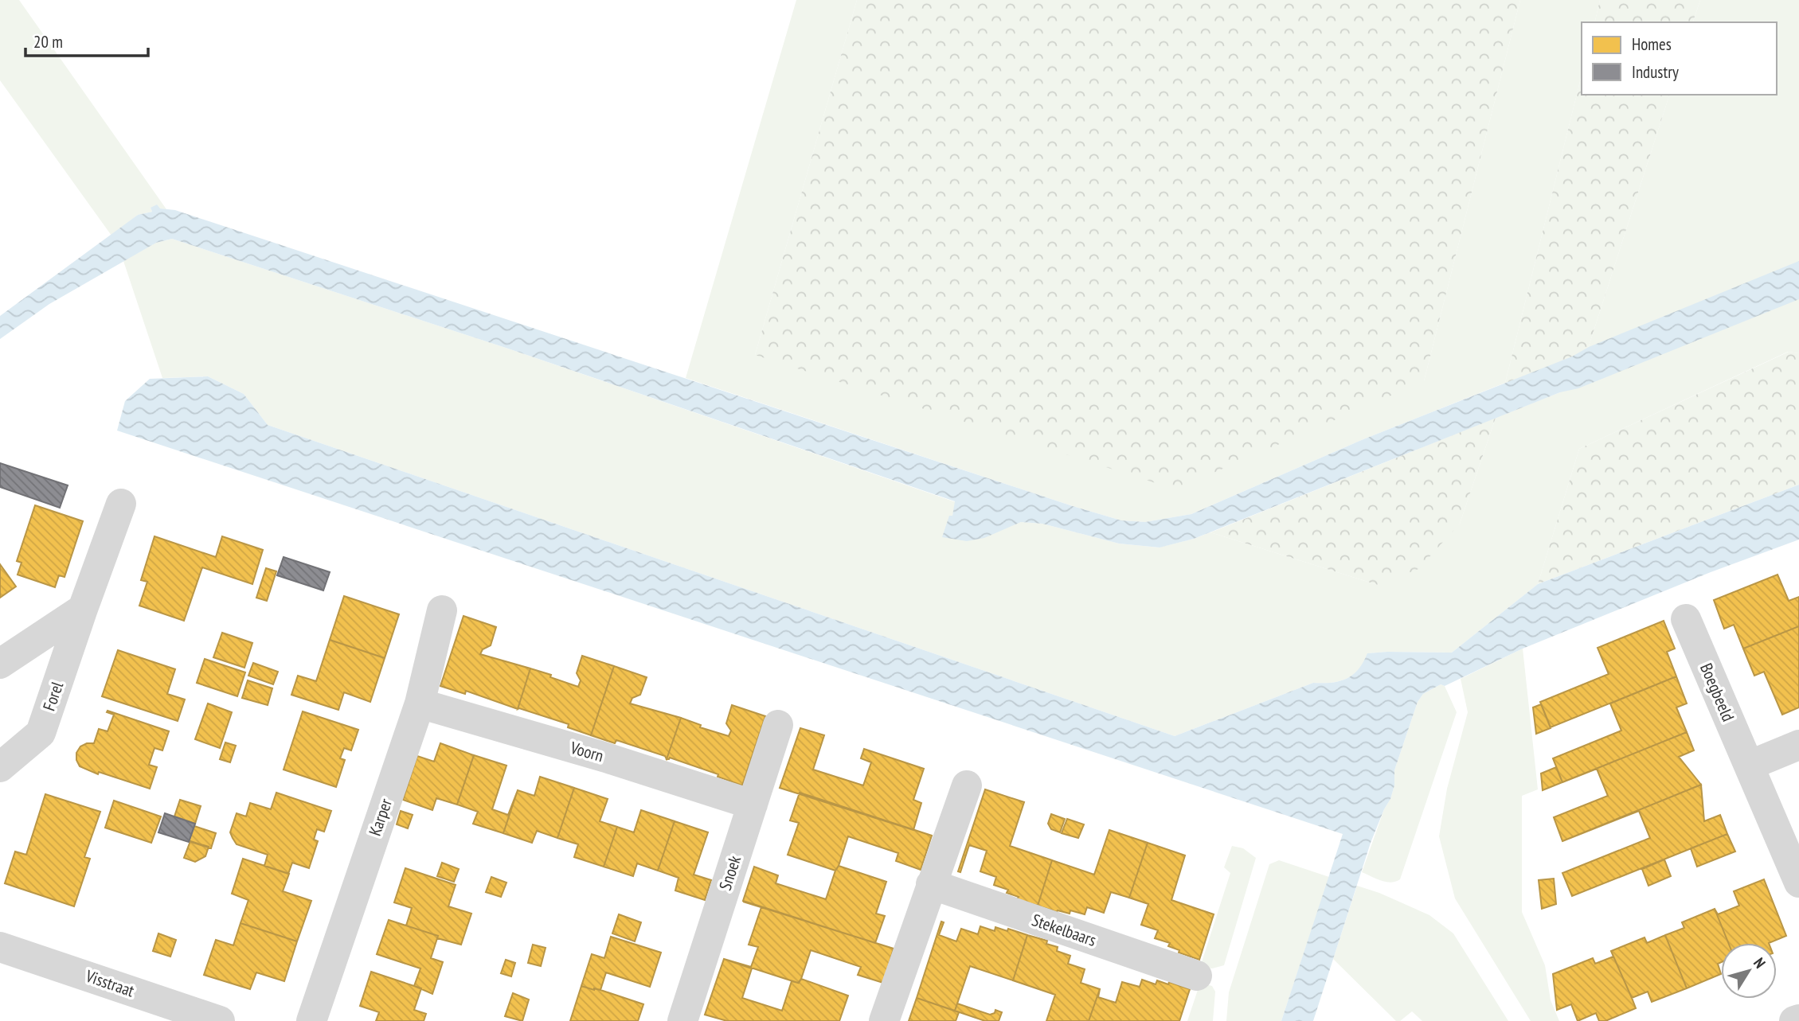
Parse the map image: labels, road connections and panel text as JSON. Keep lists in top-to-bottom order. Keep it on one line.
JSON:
{"streets":{"street":["Boegbeeld","Forel","Voorn","Karper","Snoek","Stekelbaars","Visstraat"]},"crossings":[["Voorn","Karper"],["Voorn","Snoek"]],"legend":["Homes","Industry"],"scale_bar":"20 m","north":"top right"}
